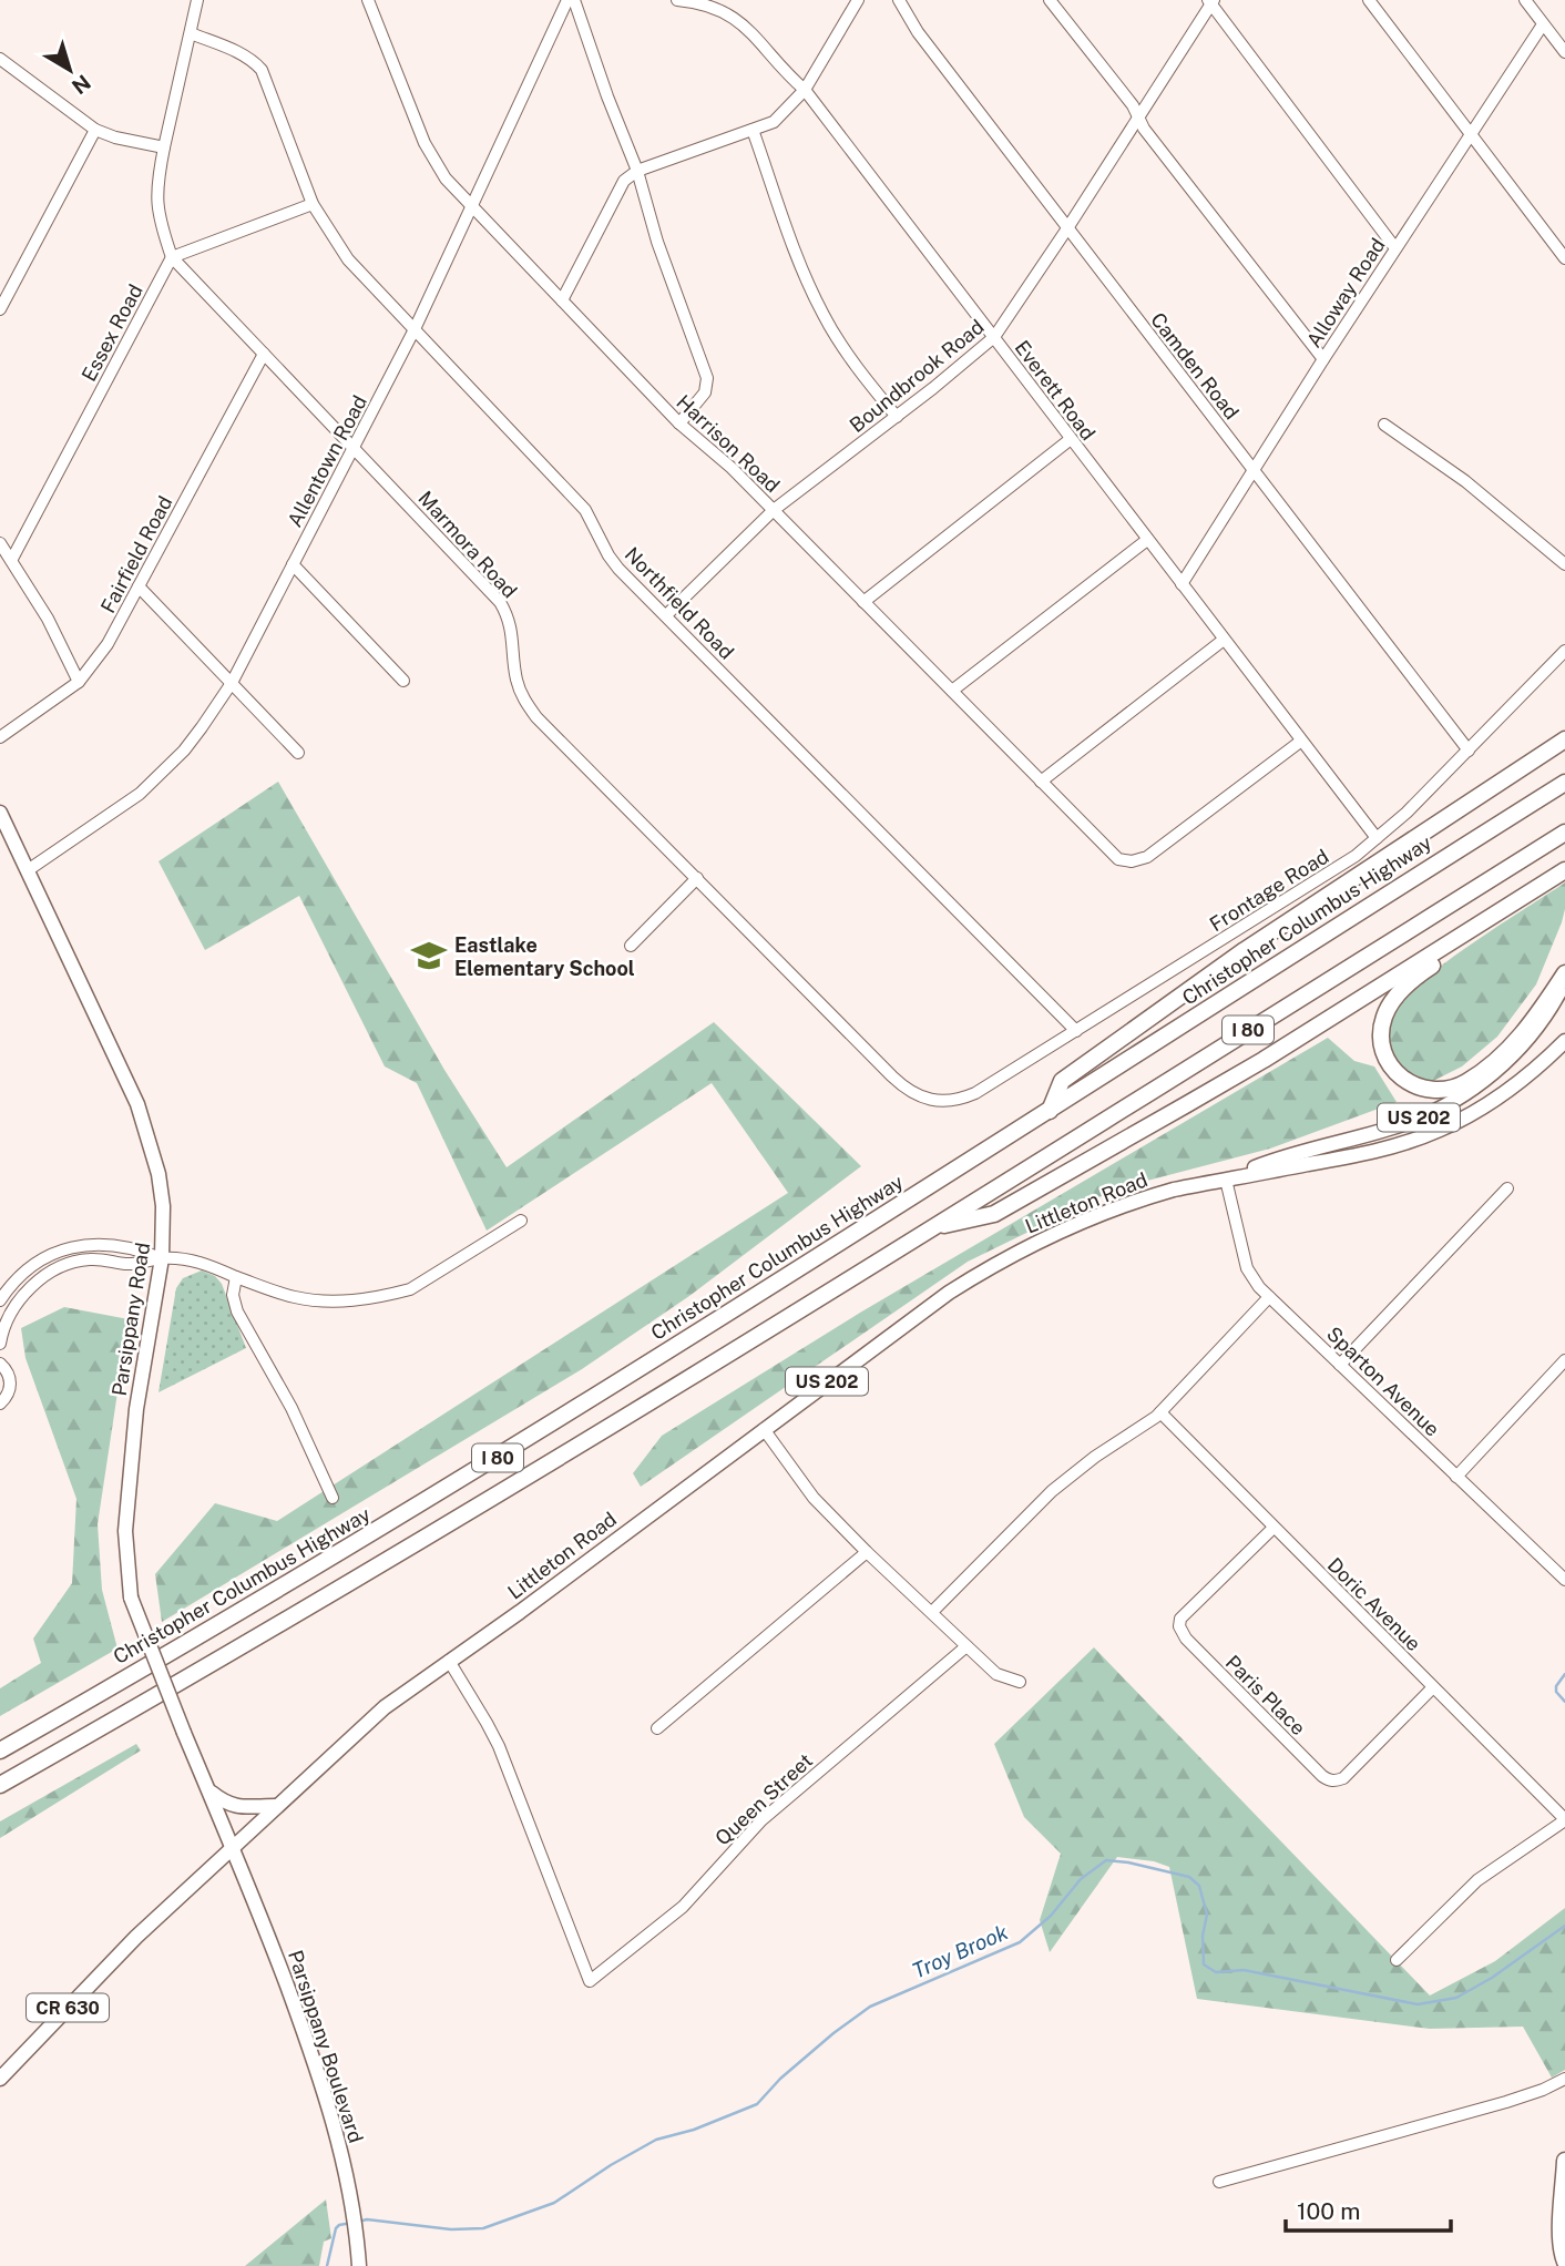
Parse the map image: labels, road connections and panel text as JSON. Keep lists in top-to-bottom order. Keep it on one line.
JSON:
{"streets":{"highway":["Christopher Columbus Highway","I 80"],"main road":["US 202","Littleton Road","Parsippany Road","CR 630","Parsippany Boulevard"],"street":["Alloway Road","Essex Road","Camden Road","Boundbrook Road","Everett Road","Harrison Road","Allentown Road","Marmora Road","Fairfield Road","Northfield Road","Frontage Road","Sparton Avenue","Doric Avenue","Paris Place","Queen Street"]},"crossings":[["Alloway Road","Camden Road"],["Alloway Road","Everett Road"],["Essex Road","Marmora Road"],["Camden Road","Boundbrook Road"],["Camden Road","Frontage Road"],["Boundbrook Road","Everett Road"],["Boundbrook Road","Harrison Road"],["Boundbrook Road","Northfield Road"],["Everett Road","Harrison Road"],["Everett Road","Frontage Road"],["Harrison Road","Allentown Road"],["Allentown Road","Marmora Road"],["Allentown Road","Northfield Road"],["Allentown Road","Parsippany Road"],["Marmora Road","Fairfield Road"],["Marmora Road","Northfield Road"],["Marmora Road","Frontage Road"],["Northfield Road","Frontage Road"],["Littleton Road","Parsippany Road"],["Littleton Road","Sparton Avenue"],["Littleton Road","Queen Street"],["Littleton Road","Parsippany Boulevard"],["Parsippany Road","Parsippany Boulevard"],["Doric Avenue","Paris Place"]],"water":["Troy Brook"],"places":{"school or university":["Eastlake Elementary School"]},"scale_bar":"100 m","north":"bottom right"}
